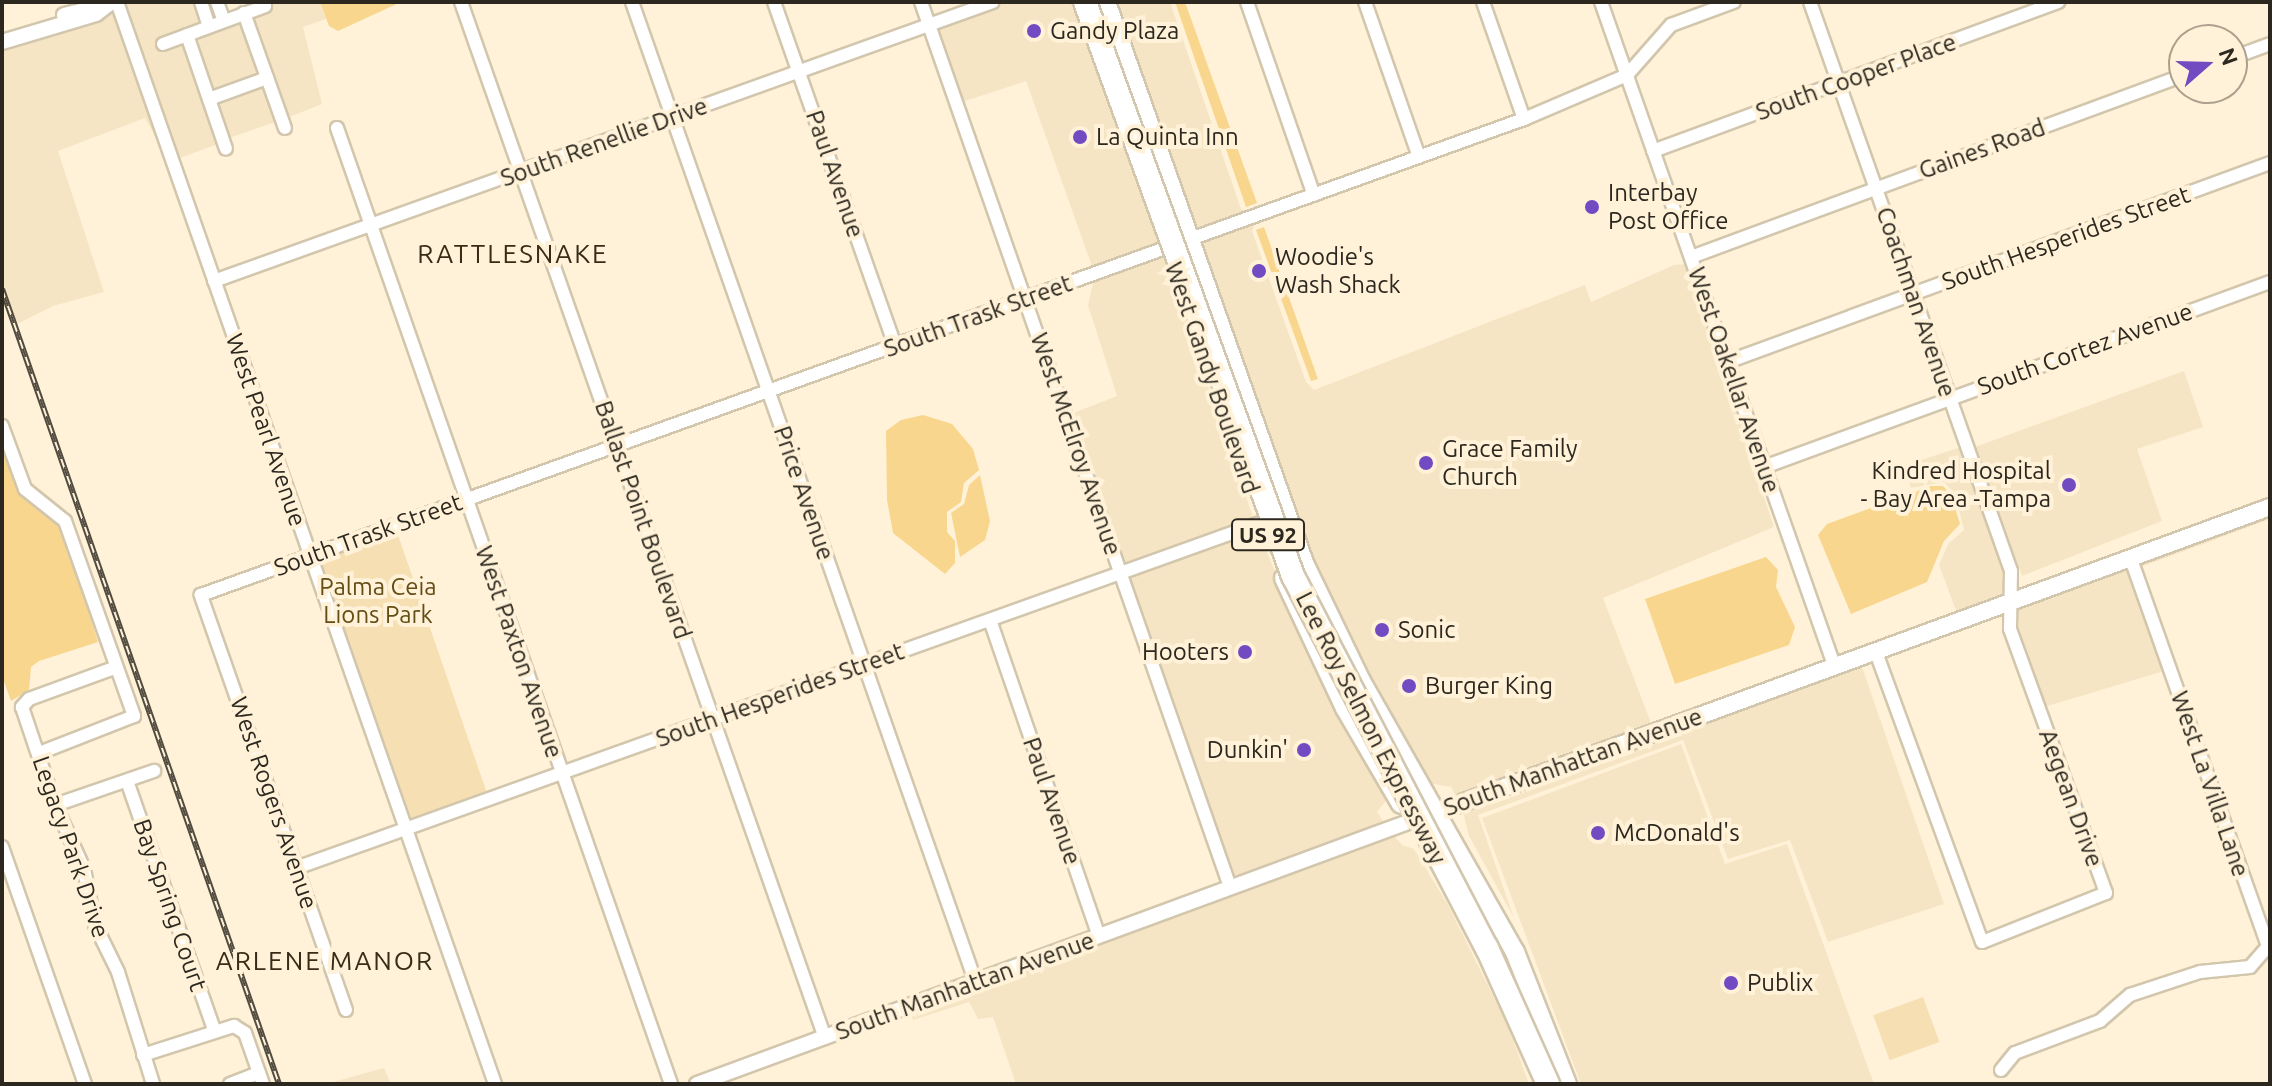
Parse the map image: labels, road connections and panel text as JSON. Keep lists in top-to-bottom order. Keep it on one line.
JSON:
{"streets":{"highway":["Lee Roy Selmon Expressway"],"main road":["West Gandy Boulevard","US 92","South Manhattan Avenue"],"street":["South Cooper Place","South Renellie Drive","Gaines Road","Paul Avenue","South Hesperides Street","Coachman Avenue","South Trask Street","South Cortez Avenue","West Oakellar Avenue","West Pearl Avenue","West McElroy Avenue","Price Avenue","Ballast Point Boulevard","West Paxton Avenue","West La Villa Lane","Aegean Drive","West Rogers Avenue","Legacy Park Drive","Bay Spring Court"]},"crossings":[["South Cooper Place","Coachman Avenue"],["South Cooper Place","West Oakellar Avenue"],["South Renellie Drive","Paul Avenue"],["South Renellie Drive","West Pearl Avenue"],["South Renellie Drive","West McElroy Avenue"],["South Renellie Drive","Price Avenue"],["South Renellie Drive","Ballast Point Boulevard"],["South Renellie Drive","West Paxton Avenue"],["Gaines Road","Coachman Avenue"],["Gaines Road","West Oakellar Avenue"],["Paul Avenue","South Hesperides Street"],["Paul Avenue","South Trask Street"],["Paul Avenue","South Manhattan Avenue"],["South Hesperides Street","Coachman Avenue"],["South Hesperides Street","West Gandy Boulevard"],["South Hesperides Street","West Oakellar Avenue"],["South Hesperides Street","West Pearl Avenue"],["South Hesperides Street","West McElroy Avenue"],["South Hesperides Street","Price Avenue"],["South Hesperides Street","Ballast Point Boulevard"],["South Hesperides Street","West Paxton Avenue"],["South Hesperides Street","West Rogers Avenue"],["Coachman Avenue","South Cortez Avenue"],["Coachman Avenue","South Manhattan Avenue"],["Coachman Avenue","Aegean Drive"],["South Trask Street","West Gandy Boulevard"],["South Trask Street","West Oakellar Avenue"],["South Trask Street","West Pearl Avenue"],["South Trask Street","West McElroy Avenue"],["South Trask Street","Price Avenue"],["South Trask Street","Ballast Point Boulevard"],["South Trask Street","West Paxton Avenue"],["South Trask Street","West Rogers Avenue"],["South Cortez Avenue","West Oakellar Avenue"],["West Gandy Boulevard","Lee Roy Selmon Expressway"],["West Gandy Boulevard","South Manhattan Avenue"],["West Oakellar Avenue","South Manhattan Avenue"],["West McElroy Avenue","South Manhattan Avenue"],["Price Avenue","South Manhattan Avenue"],["Ballast Point Boulevard","South Manhattan Avenue"],["South Manhattan Avenue","West La Villa Lane"],["South Manhattan Avenue","Aegean Drive"]],"districts":["RATTLESNAKE","ARLENE MANOR"],"parks":["Palma Ceia Lions Park"],"places":["Gandy Plaza","La Quinta Inn","Interbay Post Office","Woodie's Wash Shack","Grace Family Church","Kindred Hospital - Bay Area -Tampa","Sonic","Hooters","Burger King","Dunkin'","McDonald's","Publix"],"north":"right"}
